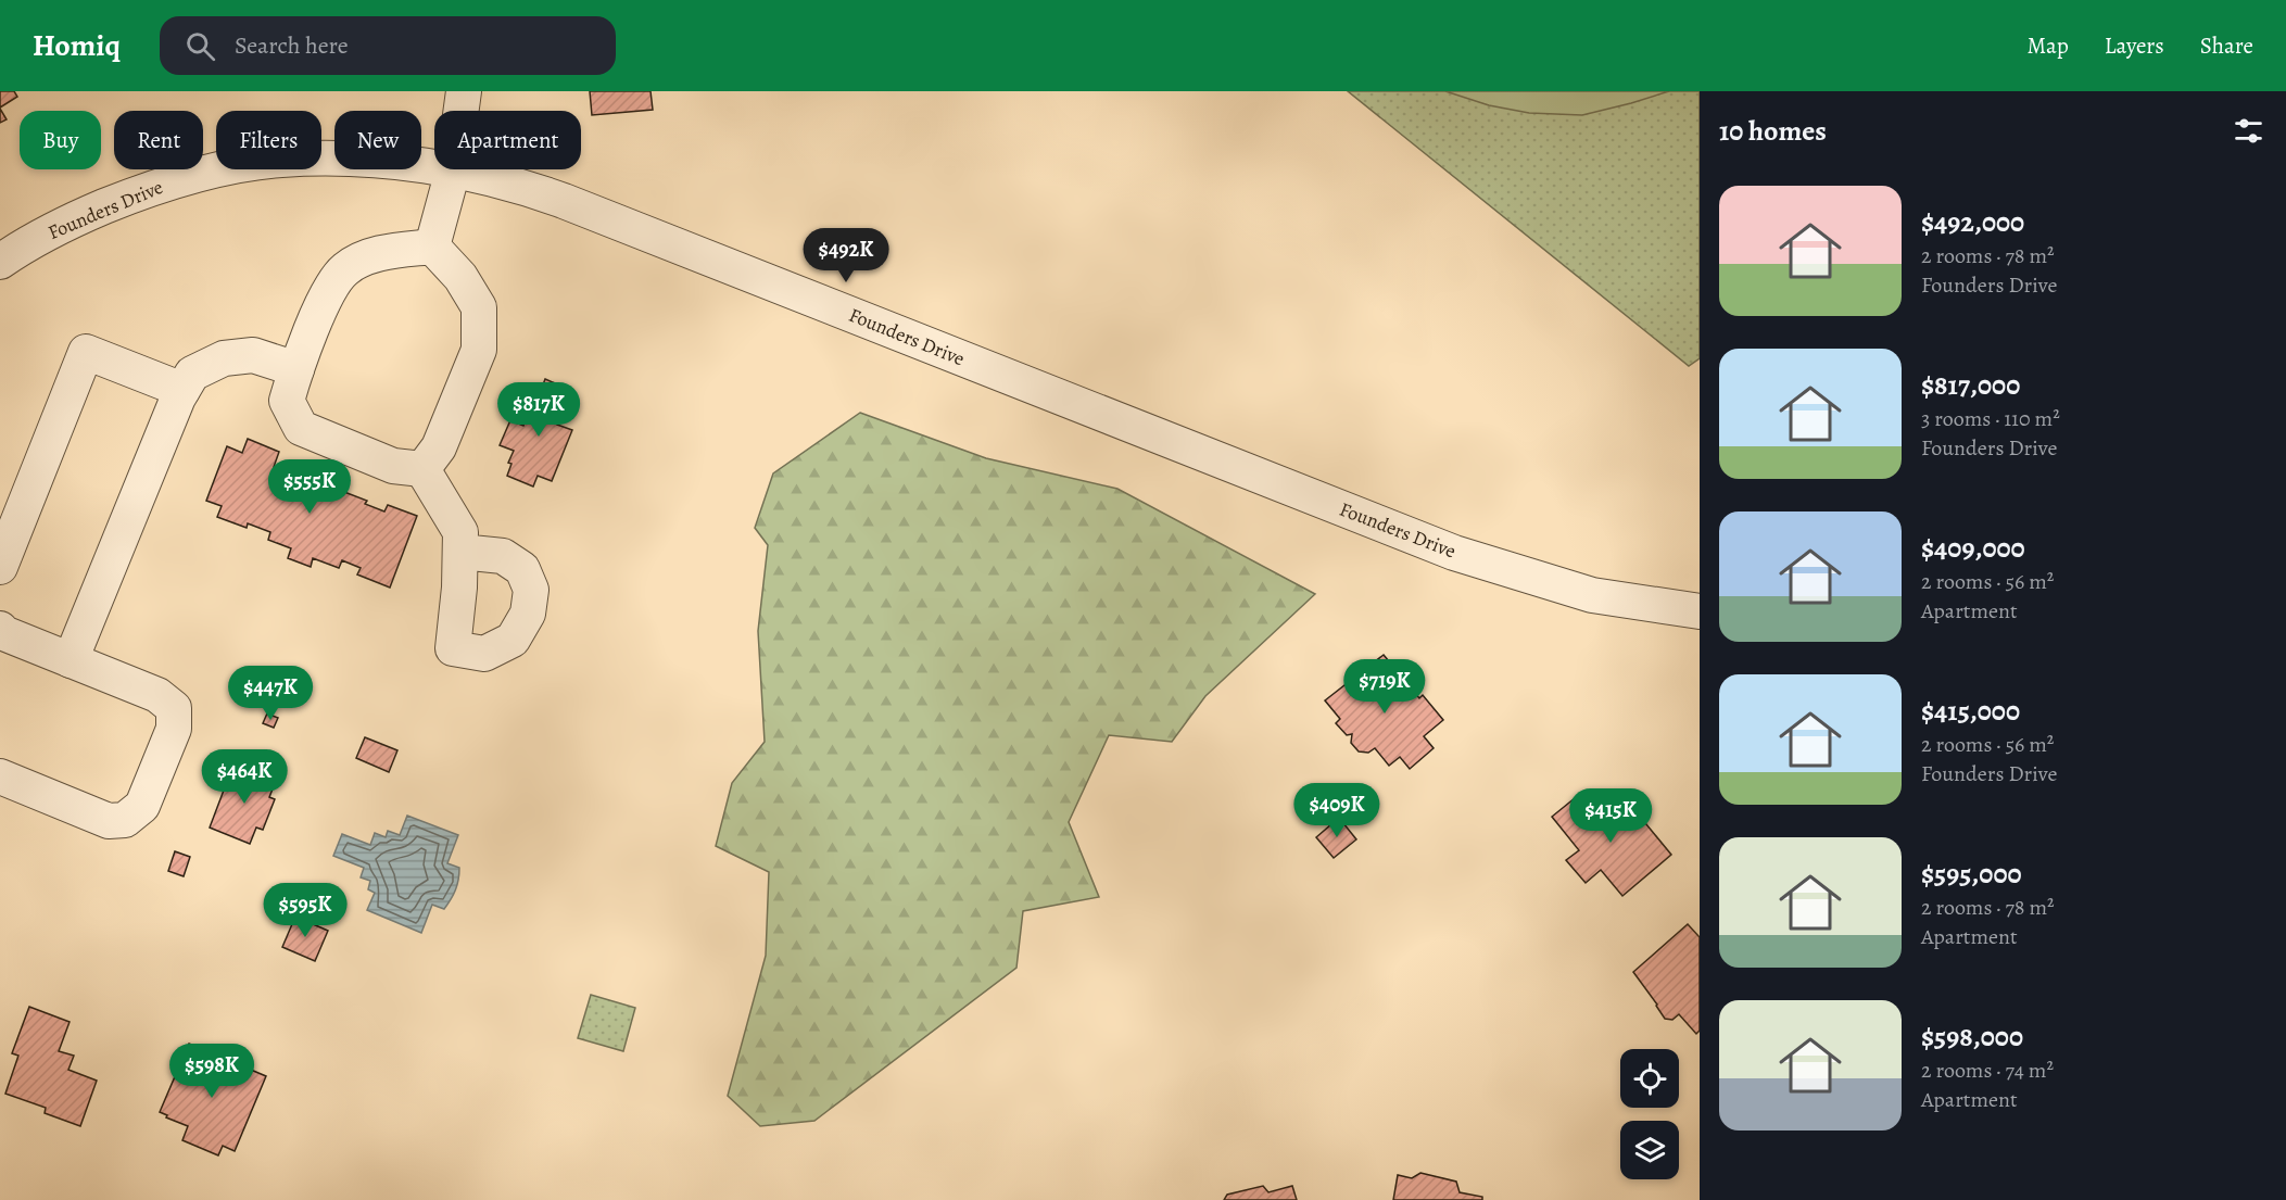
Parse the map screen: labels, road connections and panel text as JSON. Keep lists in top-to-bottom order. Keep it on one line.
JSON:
{"streets":{"street":["Founders Drive"]},"page":{"header":"Homiq","search":"Search here","nav":["Map","Layers","Share"],"heading":"10 homes","chip":["Buy","Rent","Filters","New","Apartment"],"list":[{"name":"$492,000","note":"2 rooms · 78 m² · Founders Drive"},{"name":"$817,000","note":"3 rooms · 110 m² · Founders Drive"},{"name":"$409,000","note":"2 rooms · 56 m² · Apartment"},{"name":"$415,000","note":"2 rooms · 56 m² · Founders Drive"},{"name":"$595,000","note":"2 rooms · 78 m² · Apartment"},{"name":"$598,000","note":"2 rooms · 74 m² · Apartment"}],"price":["$492K","$817K","$555K","$719K","$447K","$464K","$409K","$415K","$595K","$598K"]}}
